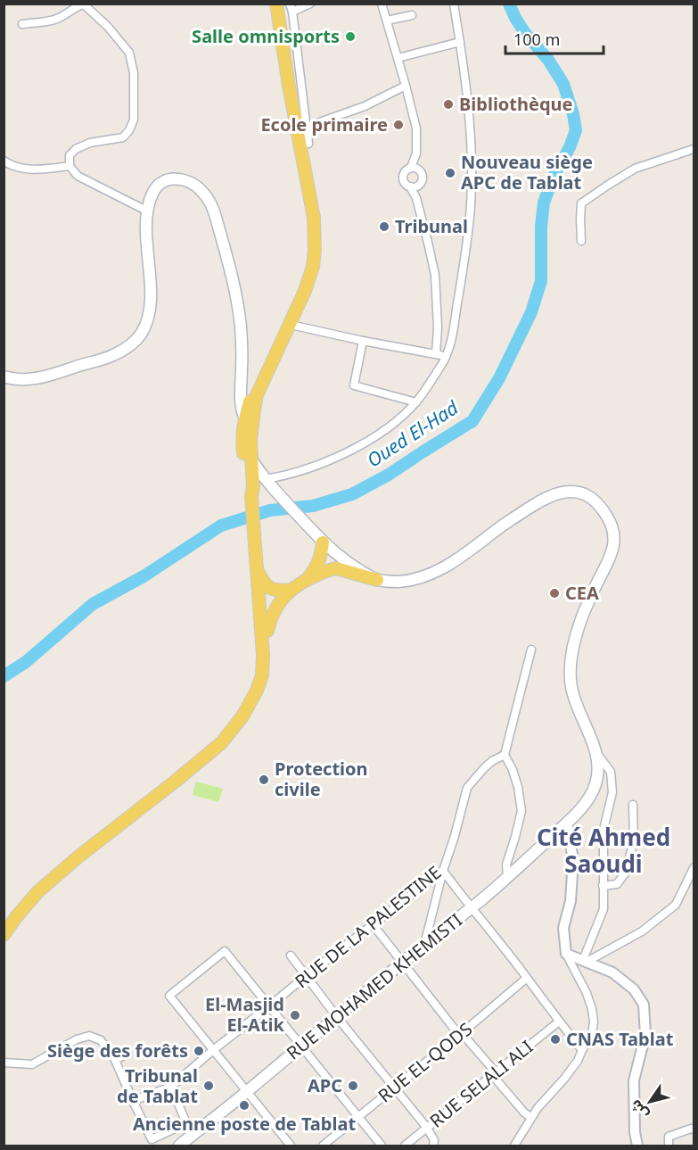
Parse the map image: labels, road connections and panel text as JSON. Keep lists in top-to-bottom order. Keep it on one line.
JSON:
{"streets":{"main road":["RUE MOHAMED KHEMISTI"],"street":["RUE DE LA PALESTINE","RUE EL-QODS","RUE SELALI ALI"]},"districts":["Cité Ahmed Saoudi"],"water":["Oued El-Had"],"places":["Salle omnisports","Bibliothèque","Ecole primaire","Nouveau siège APC de Tablat","Tribunal","CEA","Protection civile","El-Masjid El-Atik","CNAS Tablat","Siège des forêts","Tribunal de Tablat","APC","Ancienne poste de Tablat"],"scale_bar":"100 m","north":"bottom left"}
